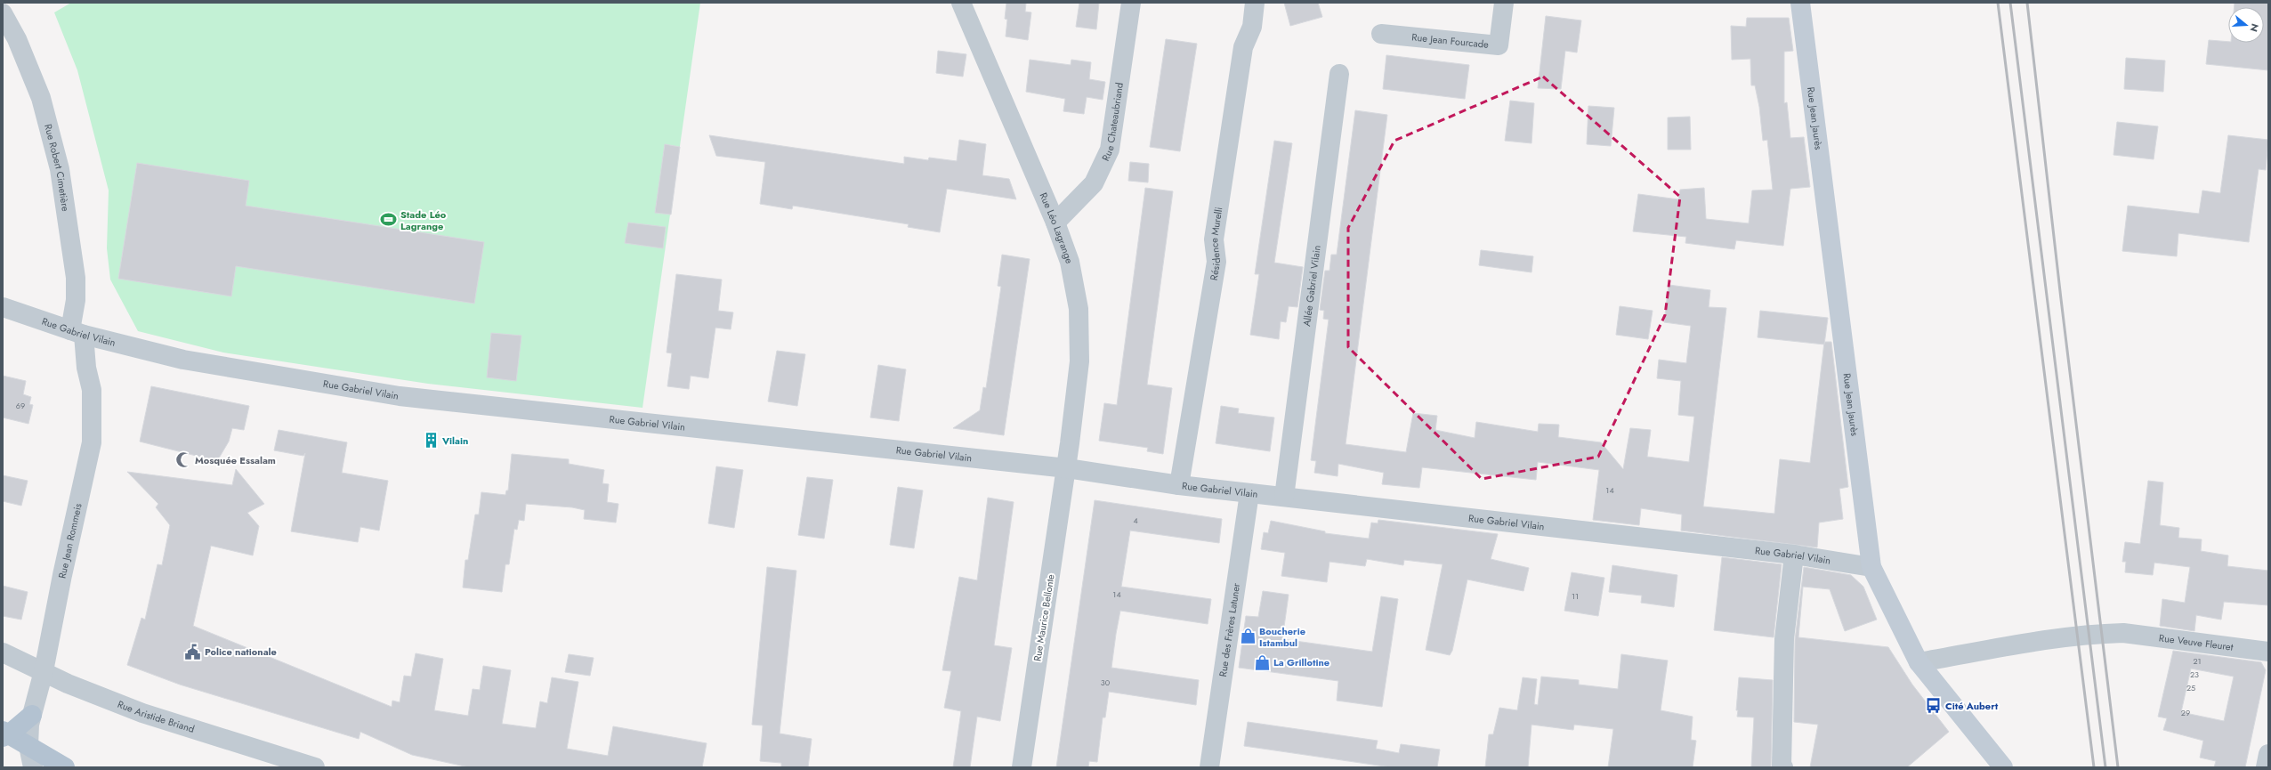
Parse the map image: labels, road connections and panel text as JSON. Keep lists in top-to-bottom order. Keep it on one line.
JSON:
{"streets":{"main road":["Rue Jean Jaurès"],"street":["Rue Jean Fourcade","Rue Chateaubriand","Rue Robert Cimetière","Rue Léo Lagrange","Résidence Murelli","Allée Gabriel Vilain","Rue Gabriel Vilain","Rue Jean Rommeis","Rue Maurice Bellonte","Rue des Frères Latuner","Rue Veuve Fleuret","Rue Aristide Briand"]},"crossings":[["Rue Jean Jaurès","Rue Gabriel Vilain"],["Rue Jean Jaurès","Rue Veuve Fleuret"],["Rue Chateaubriand","Rue Léo Lagrange"],["Rue Robert Cimetière","Rue Gabriel Vilain"],["Rue Robert Cimetière","Rue Jean Rommeis"],["Rue Léo Lagrange","Rue Gabriel Vilain"],["Rue Léo Lagrange","Rue Maurice Bellonte"],["Résidence Murelli","Rue Gabriel Vilain"],["Allée Gabriel Vilain","Rue Gabriel Vilain"],["Rue Gabriel Vilain","Rue Jean Rommeis"],["Rue Gabriel Vilain","Rue Maurice Bellonte"],["Rue Gabriel Vilain","Rue des Frères Latuner"],["Rue Jean Rommeis","Rue Aristide Briand"]],"places":{"sports":["Stade Léo Lagrange"],"building":["Vilain"],"mosque":["Mosquée Essalam"],"shop":["Boucherie Istambul","La Grillotine"],"public building":["Police nationale"],"bus stop":["Cité Aubert"]},"house_numbers":["69","14","4","14","11","21","23","30","25","29"],"north":"right"}
